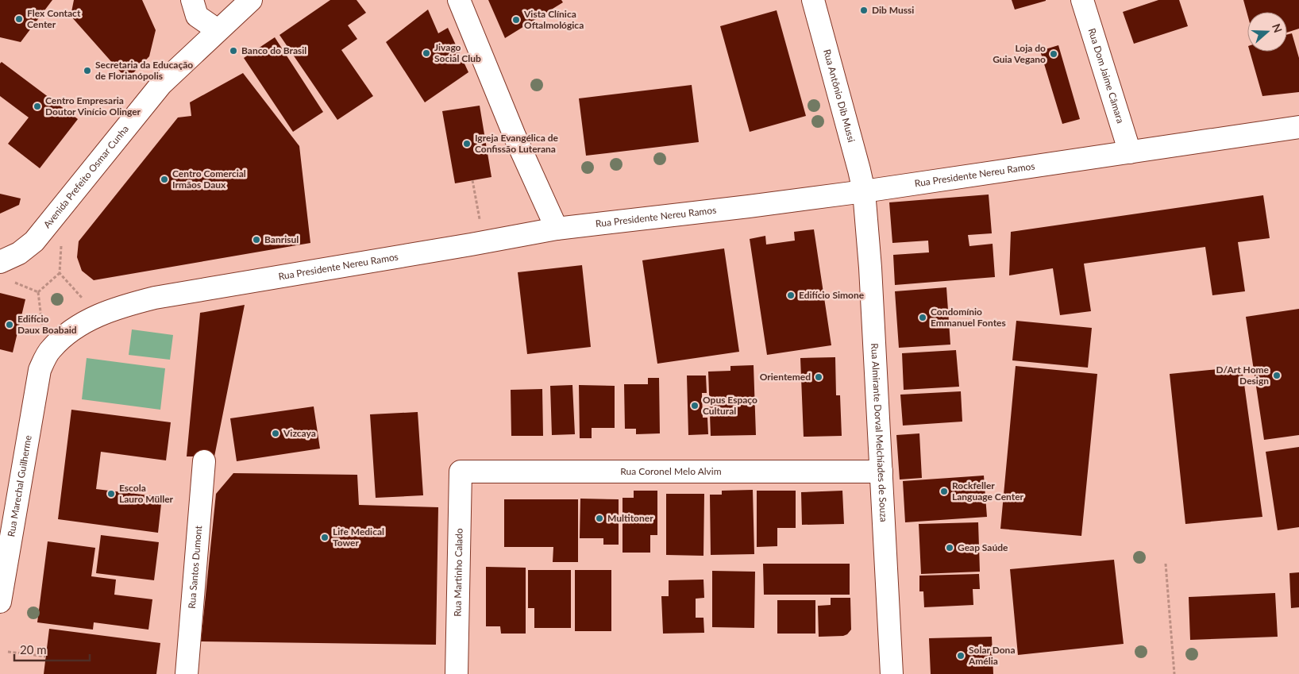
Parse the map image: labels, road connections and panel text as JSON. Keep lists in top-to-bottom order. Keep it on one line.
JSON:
{"streets":{"street":["Rua Dom Jaime Câmara","Rua Antônio Dib Mussi","Rua Presidente Nereu Ramos","Avenida Prefeito Osmar Cunha","Rua Almirante Dorval Melchíades de Souza","Rua Coronel Melo Alvim","Rua Marechal Guilherme","Rua Santos Dumont","Rua Martinho Calado"]},"crossings":[["Rua Dom Jaime Câmara","Rua Presidente Nereu Ramos"],["Rua Antônio Dib Mussi","Rua Presidente Nereu Ramos"],["Rua Antônio Dib Mussi","Rua Almirante Dorval Melchíades de Souza"],["Rua Presidente Nereu Ramos","Rua Almirante Dorval Melchíades de Souza"],["Rua Presidente Nereu Ramos","Rua Marechal Guilherme"],["Rua Almirante Dorval Melchíades de Souza","Rua Coronel Melo Alvim"],["Rua Coronel Melo Alvim","Rua Martinho Calado"]],"places":["Dib Mussi","Flex Contact Center","Vista Clínica Oftalmológica","Banco do Brasil","Jivago Social Club","Loja do Guia Vegano","Secretaria da Educação de Florianópolis","Centro Empresaria Doutor Vinício Olinger","Igreja Evangélica de Confissão Luterana","Centro Comercial Irmãos Daux","Banrisul","Edifício Simone","Condomínio Emmanuel Fontes","Edifício Daux Boabaid","D/Art Home Design","Orientemed","Opus Espaço Cultural","Vizcaya","Rockfeller Language Center","Escola Lauro Müller","Multitoner","Life Medical Tower","Geap Saúde","Solar Dona Amélia"],"scale_bar":"20 m","north":"right"}
